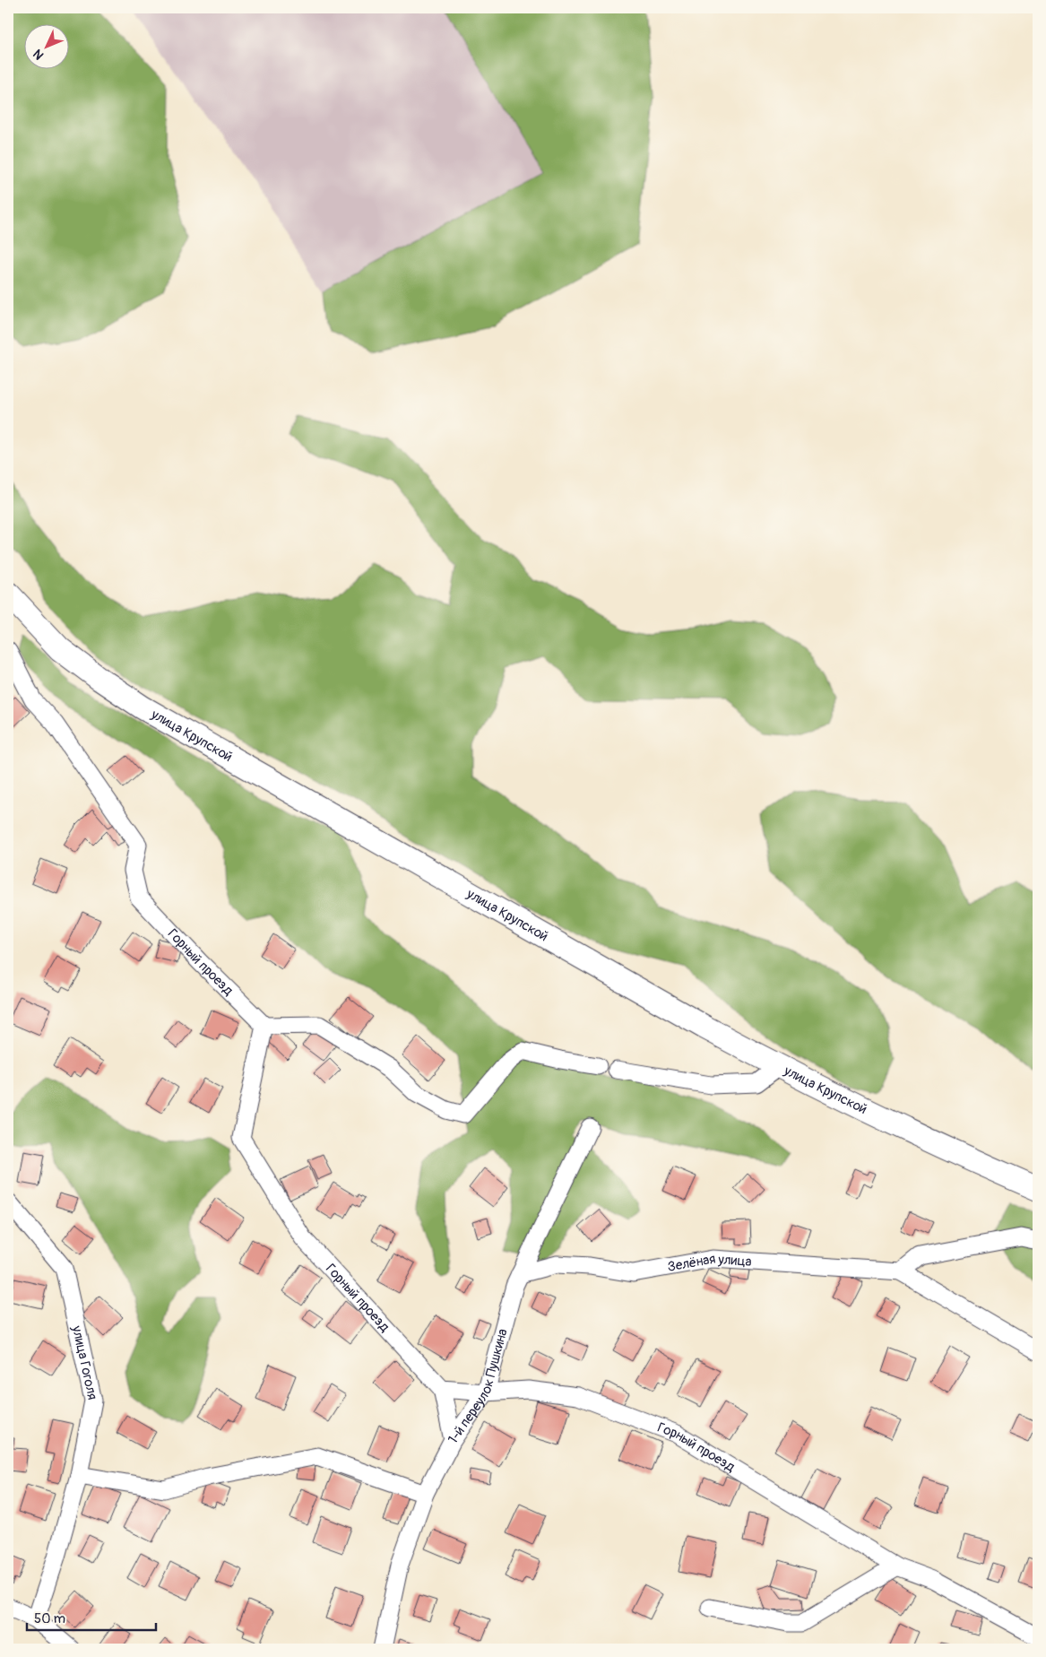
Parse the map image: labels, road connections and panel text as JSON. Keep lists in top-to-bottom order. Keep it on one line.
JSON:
{"streets":{"street":["улица Крупской","Горный проезд","Зелёная улица","улица Гоголя","1-й переулок Пушкина"]},"crossings":[["Горный проезд","1-й переулок Пушкина"],["Зелёная улица","1-й переулок Пушкина"]],"scale_bar":"50 m","north":"bottom left"}
